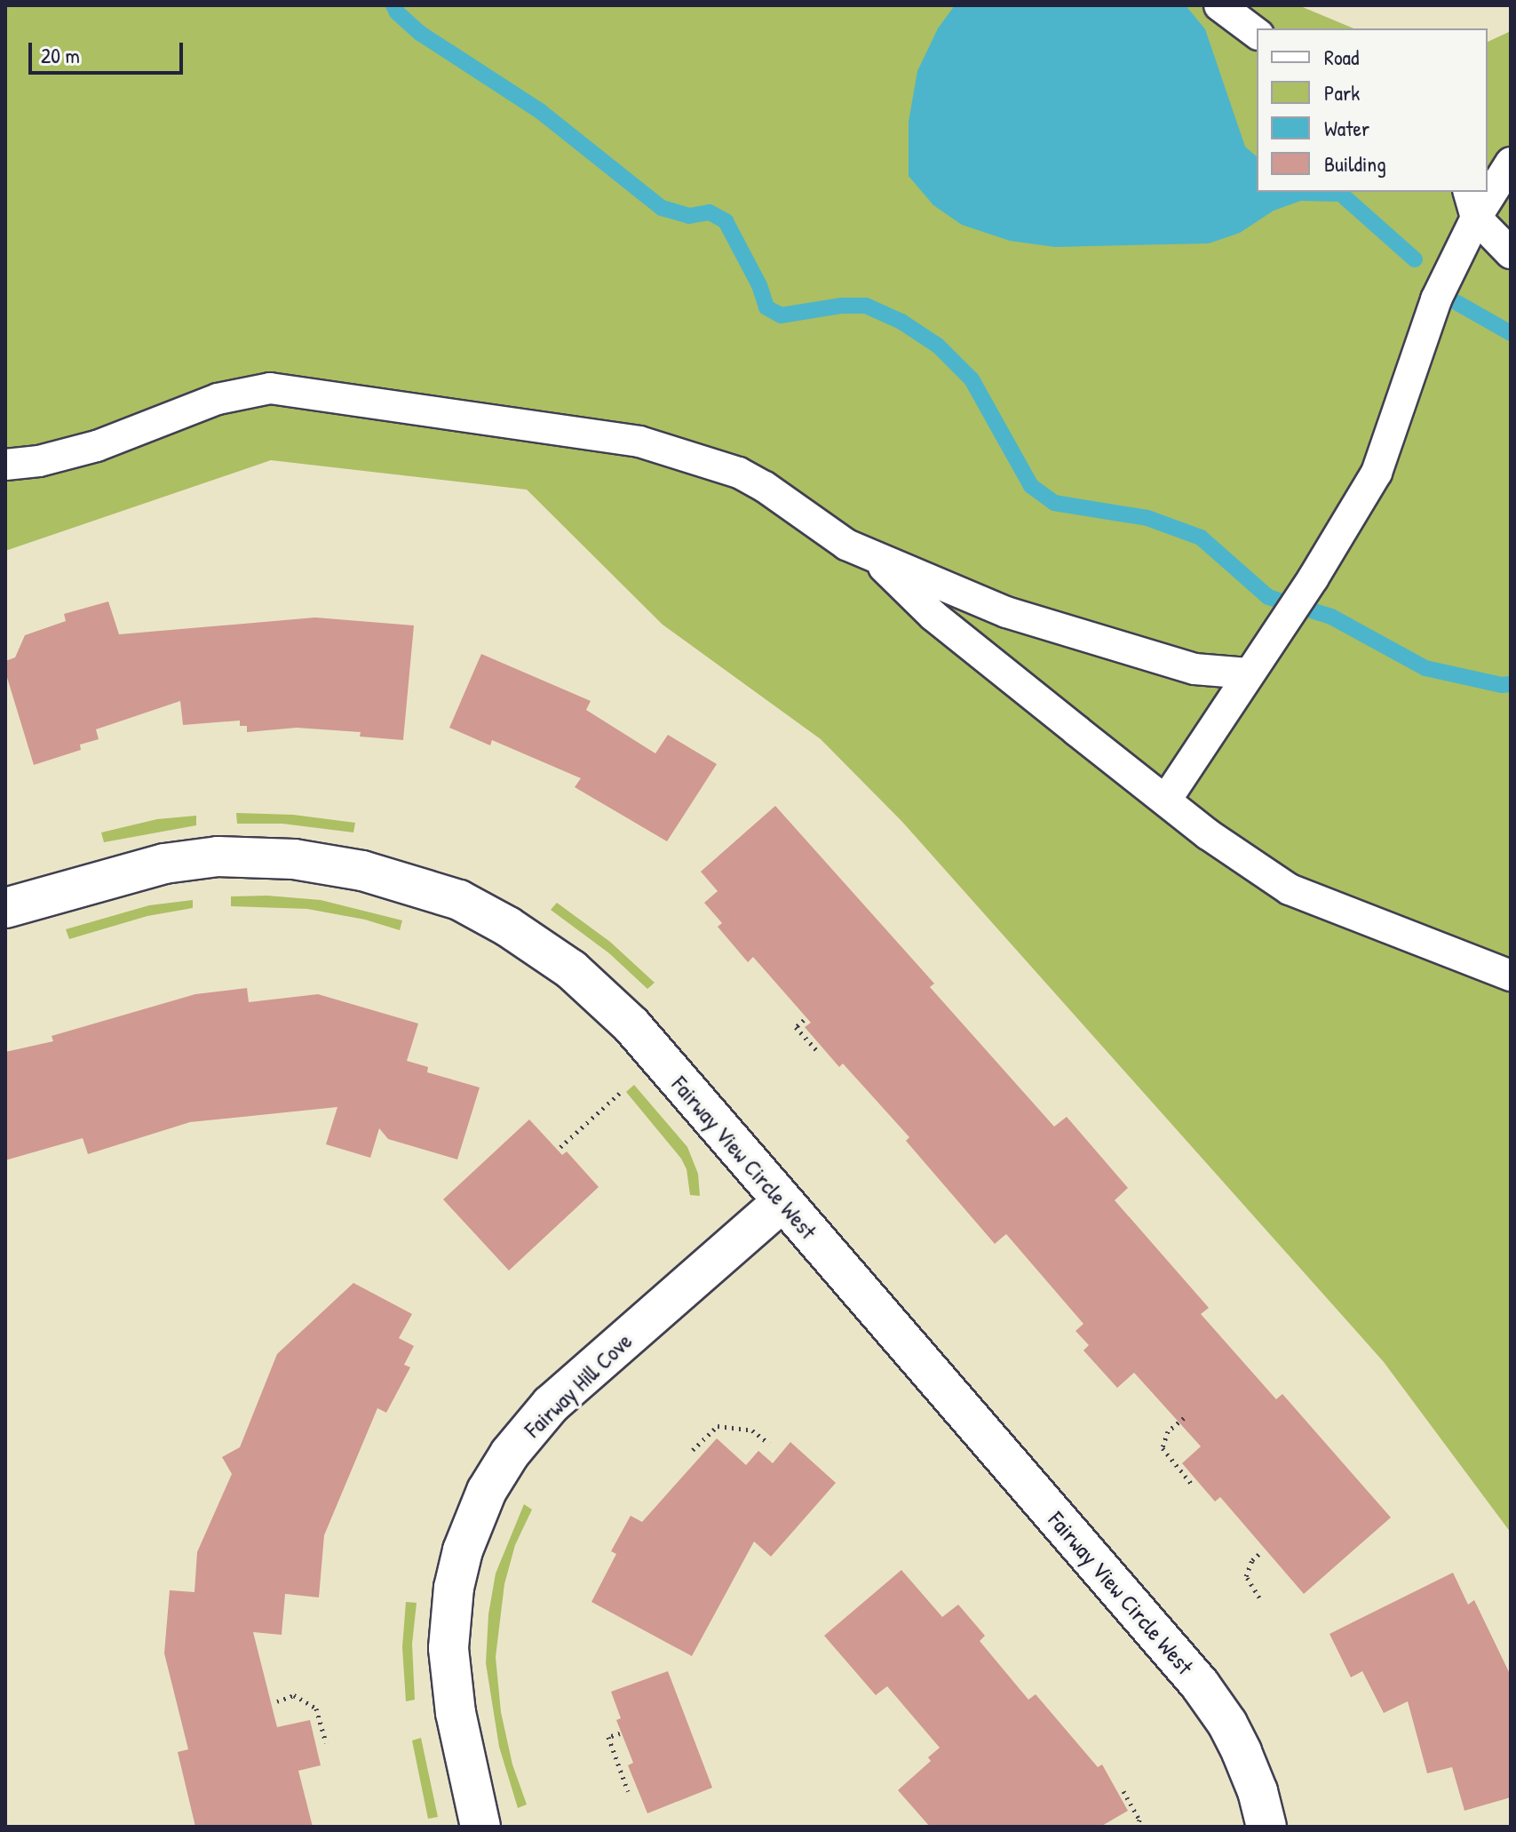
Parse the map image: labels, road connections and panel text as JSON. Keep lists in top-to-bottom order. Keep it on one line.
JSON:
{"streets":{"street":["Fairway View Circle West","Fairway Hill Cove"]},"crossings":[["Fairway View Circle West","Fairway Hill Cove"]],"legend":["Road","Park","Water","Building"],"scale_bar":"20 m"}
